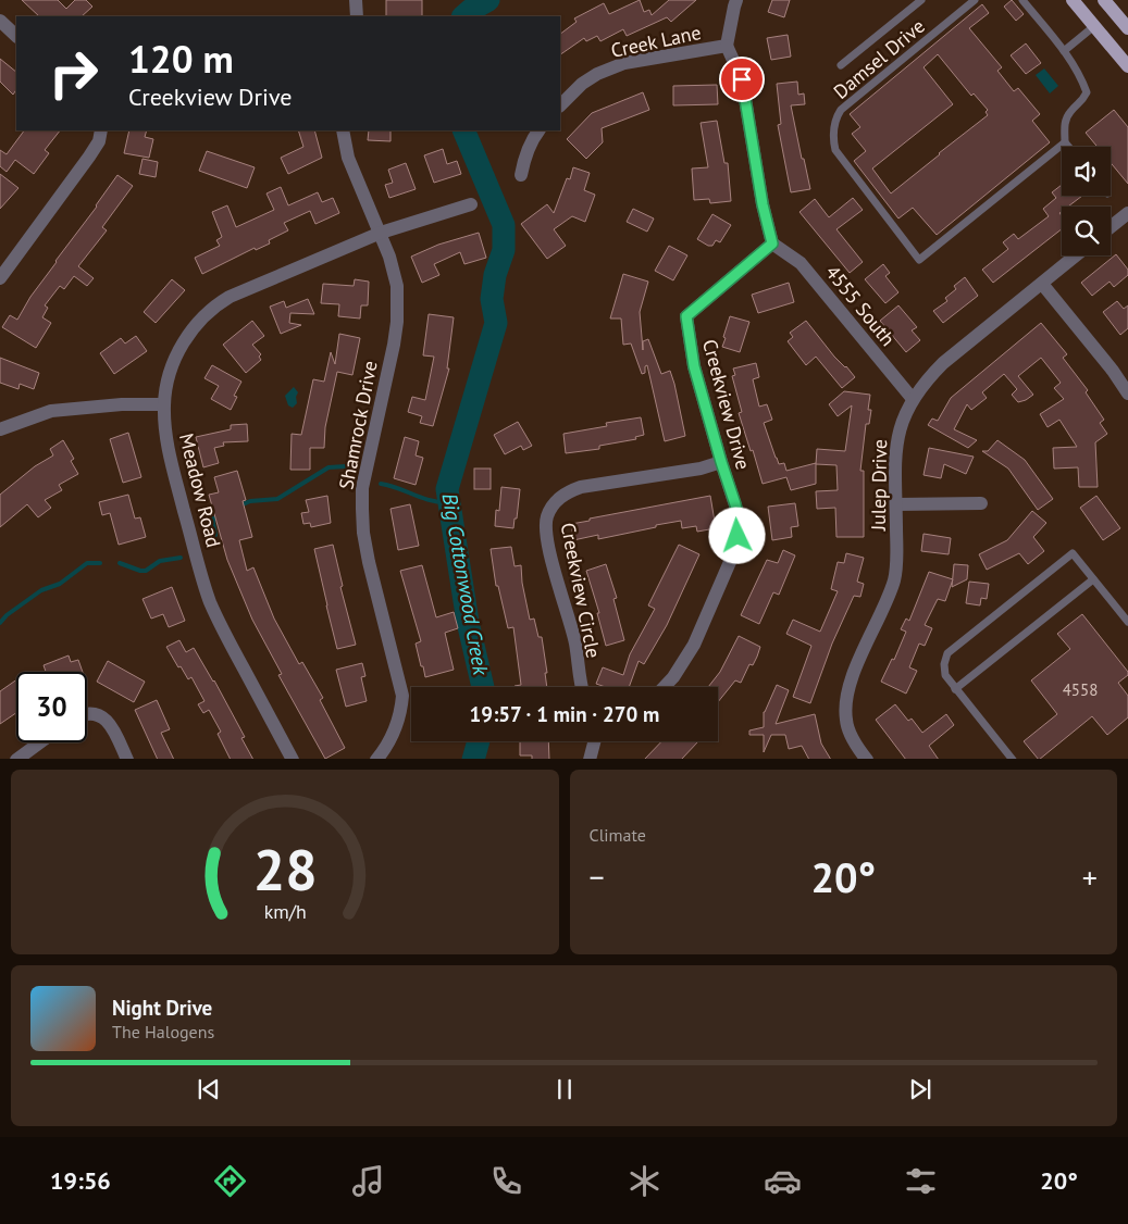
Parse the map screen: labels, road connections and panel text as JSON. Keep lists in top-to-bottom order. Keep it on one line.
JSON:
{"streets":{"street":["Creek Lane","4555 South","Creekview Drive","Shamrock Drive","Julep Drive","Meadow Road","Creekview Circle"],"lane":["Damsel Drive"]},"crossings":[["4555 South","Creekview Drive"],["4555 South","Julep Drive"],["Creekview Drive","Creekview Circle"],["Shamrock Drive","Meadow Road"]],"water":["Big Cottonwood Creek"],"house_numbers":["4558"],"page":{"turn":["120 m","Creekview Drive"],"limit":"30","trip":"19:57 · 1 min · 270 m","tile":"Climate","heat":["−","20°","+"],"song":["Night Drive","The Halogens"],"tabs":["19:56","20°"],"gauge":["28","km/h"]}}
